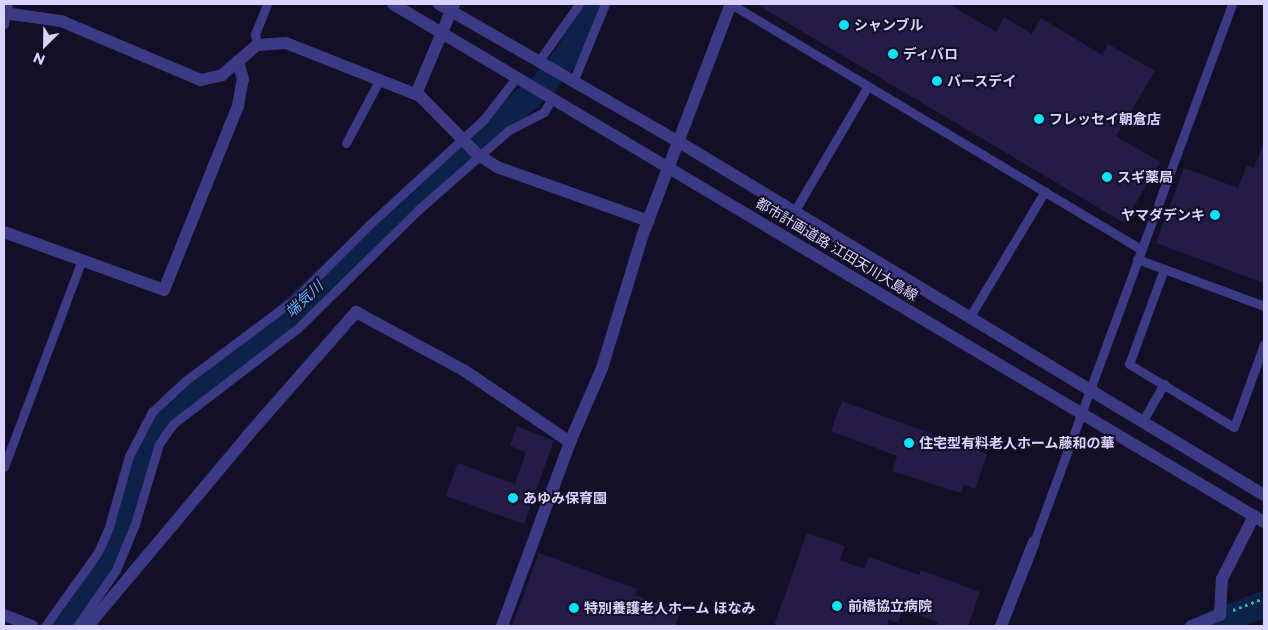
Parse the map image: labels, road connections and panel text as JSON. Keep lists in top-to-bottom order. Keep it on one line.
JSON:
{"streets":{"street":["都市計画道路 江田天川大島線"]},"water":["端気川"],"places":["シャンブル","ディバロ","バースデイ","フレッセイ朝倉店","スギ薬局","ヤマダデンキ","住宅型有料老人ホーム藤和の華","あゆみ保育園","前橋協立病院","特別養護老人ホーム ほなみ"],"north":"bottom left"}
